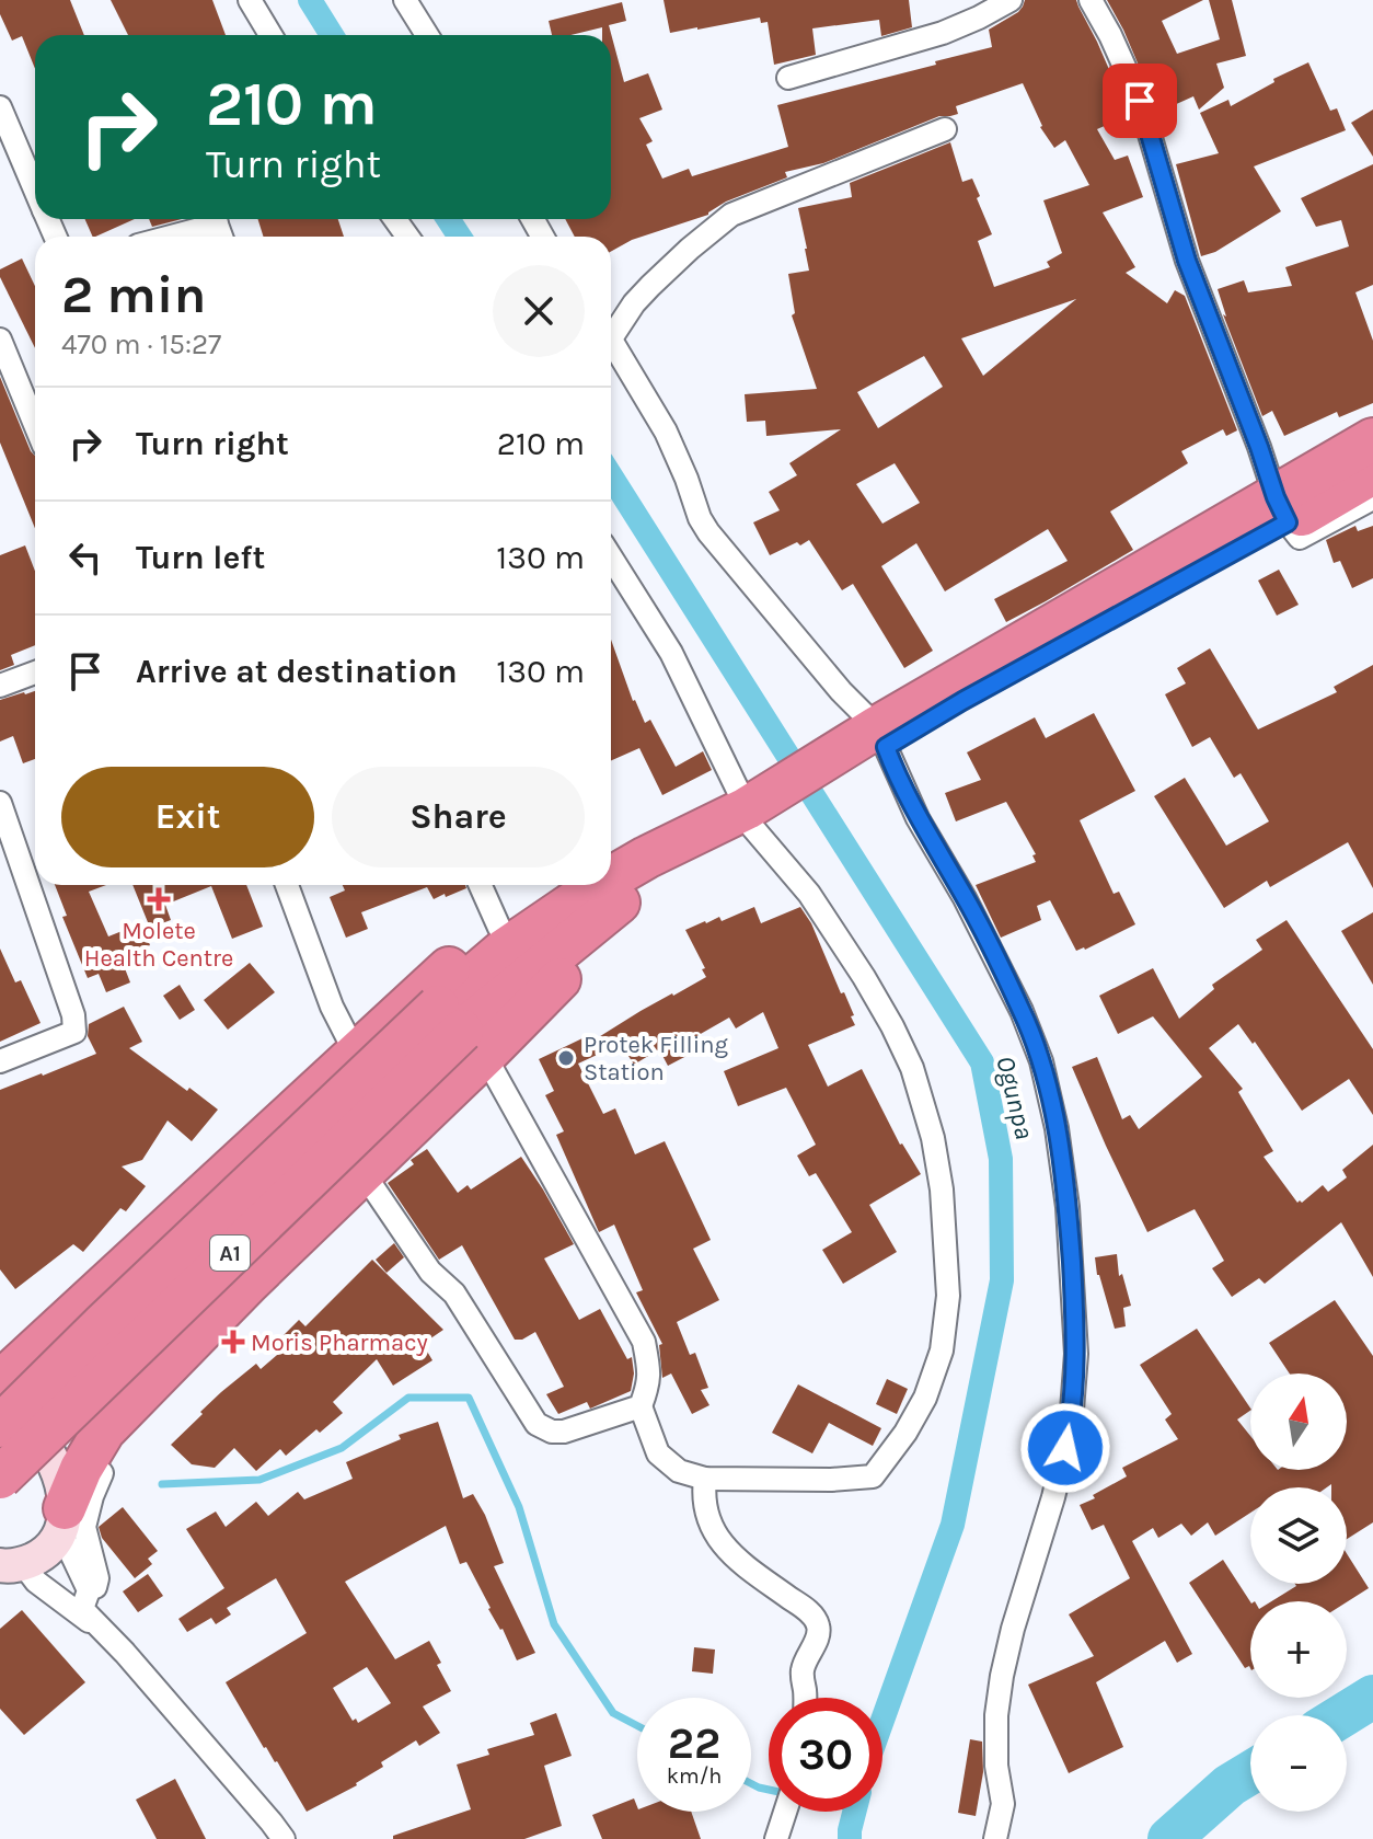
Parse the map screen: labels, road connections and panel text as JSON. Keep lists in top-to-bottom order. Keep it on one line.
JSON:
{"streets":{"highway":["A1"]},"water":["Ogunpa"],"places":{"health":["Molete Health Centre","Moris Pharmacy"],"other":["Protek Filling Station"]},"north":"top","page":{"turn":["210 m","Turn right"],"heading":["2 min","470 m · 15:27"],"list":[{"name":"Turn right","value":"210 m"},{"name":"Turn left","value":"130 m"},{"name":"Arrive at destination","value":"130 m"}],"buttons":["Exit","Share"],"map_buttons":["+","−"],"speed":"22 km/h","limit":"30"}}
